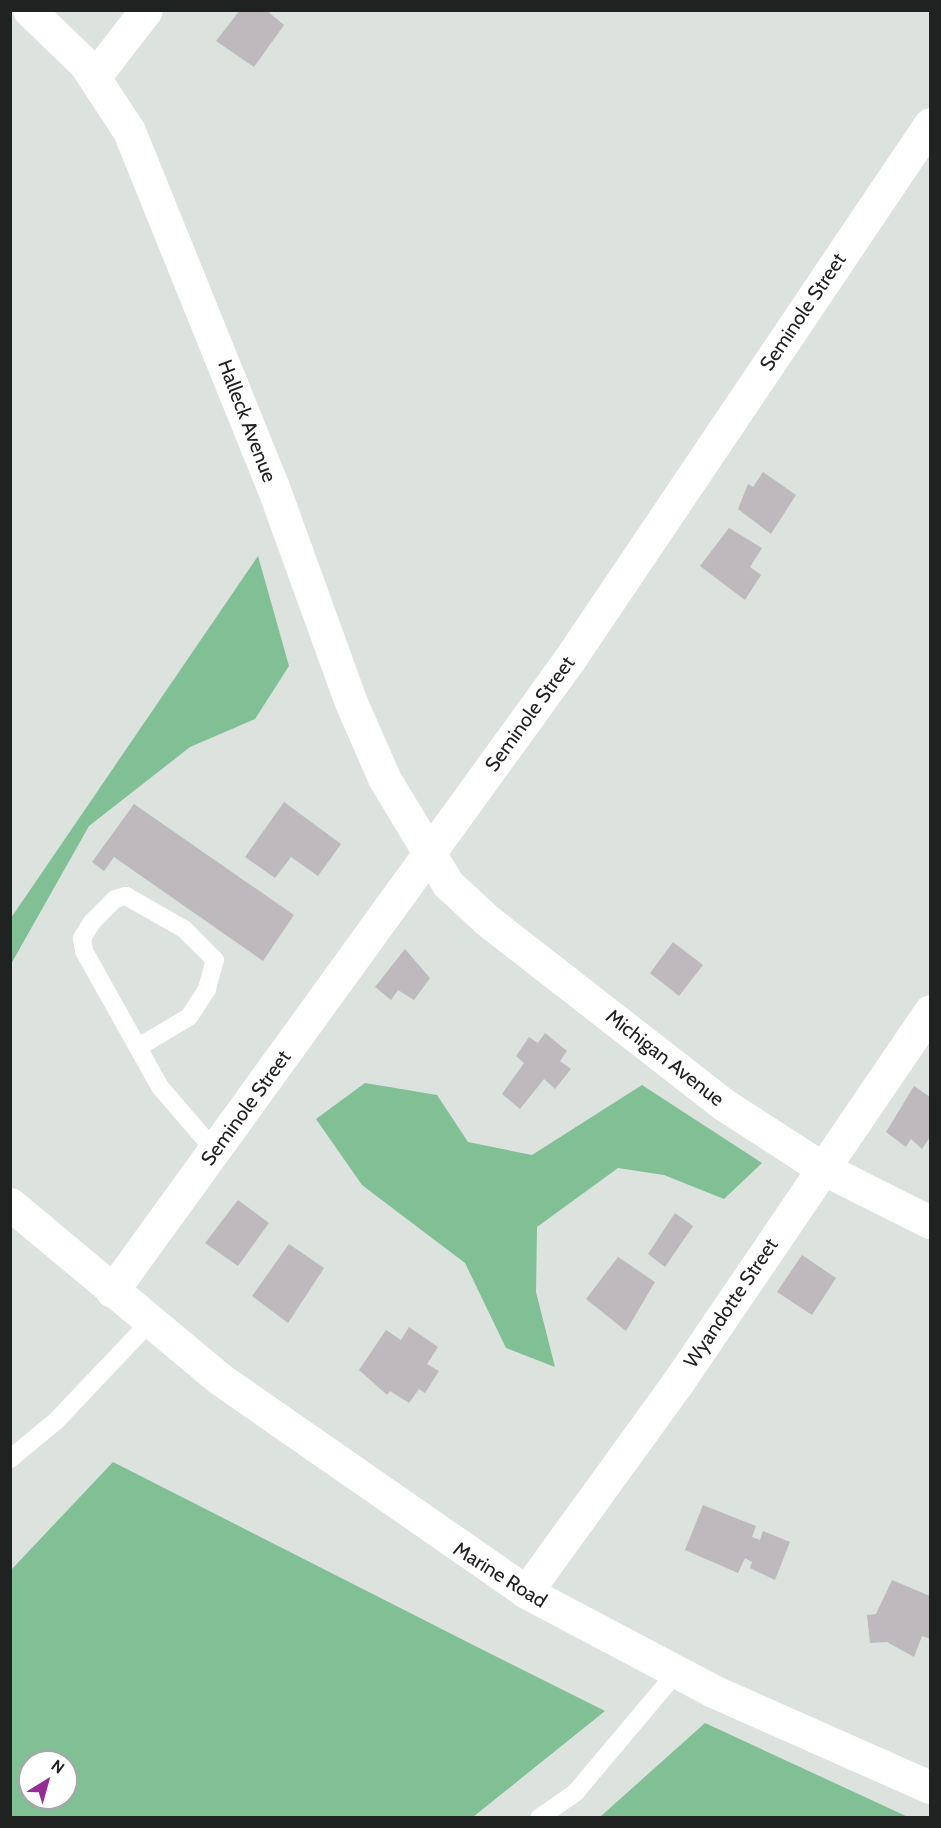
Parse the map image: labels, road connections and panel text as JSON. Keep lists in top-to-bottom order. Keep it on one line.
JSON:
{"streets":{"street":["Seminole Street","Halleck Avenue","Michigan Avenue","Wyandotte Street","Marine Road"]},"crossings":[["Seminole Street","Halleck Avenue"],["Seminole Street","Michigan Avenue"],["Seminole Street","Marine Road"],["Halleck Avenue","Michigan Avenue"],["Michigan Avenue","Wyandotte Street"],["Wyandotte Street","Marine Road"]],"north":"top right"}
